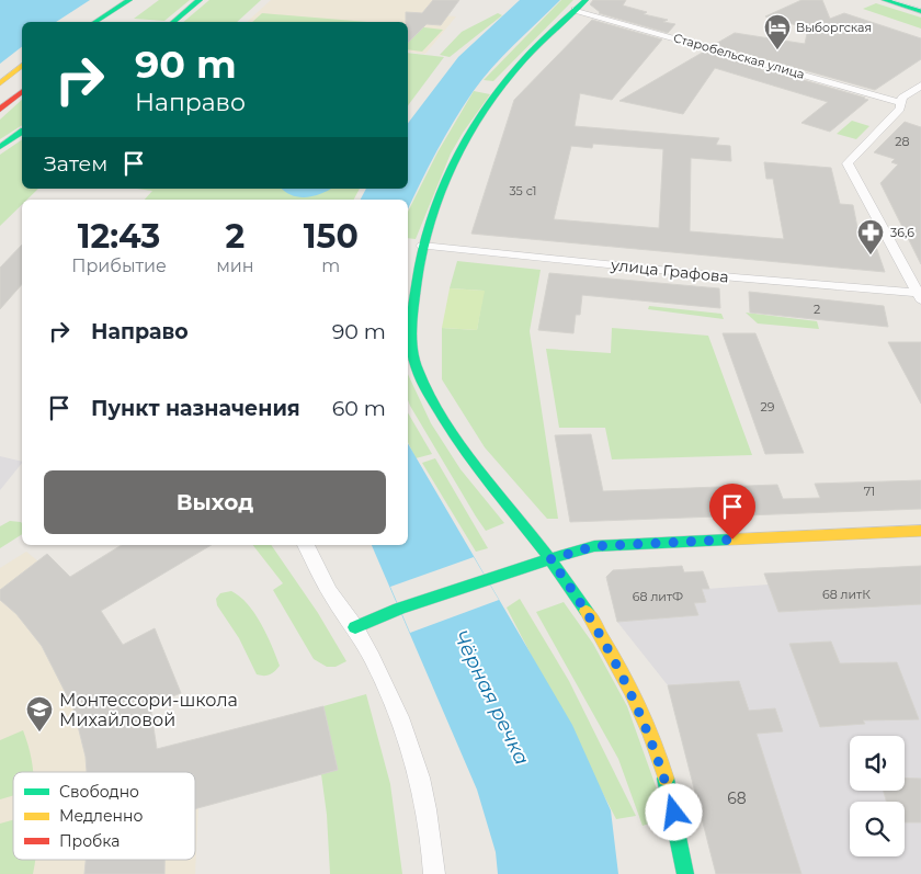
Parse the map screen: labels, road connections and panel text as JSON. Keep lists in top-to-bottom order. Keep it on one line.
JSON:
{"streets":{"street":["Старобельская улица","улица Графова"]},"water":["Чёрная речка"],"places":{"hotel":["Выборгская"],"pharmacy":["36,6"],"school or university":["Монтессори-школа Михайловой"]},"house_numbers":["28","35 с1","2","29","71","68 литК","68 литФ","68"],"legend":["Свободно","Медленно","Пробка"],"page":{"turn":["90 m","Направо"],"then":"Затем","eta":["12:43","Прибытие","2","мин","150","m"],"list":[{"name":"Направо","value":"90 m"},{"name":"Пункт назначения","value":"60 m"}],"buttons":"Выход"}}
